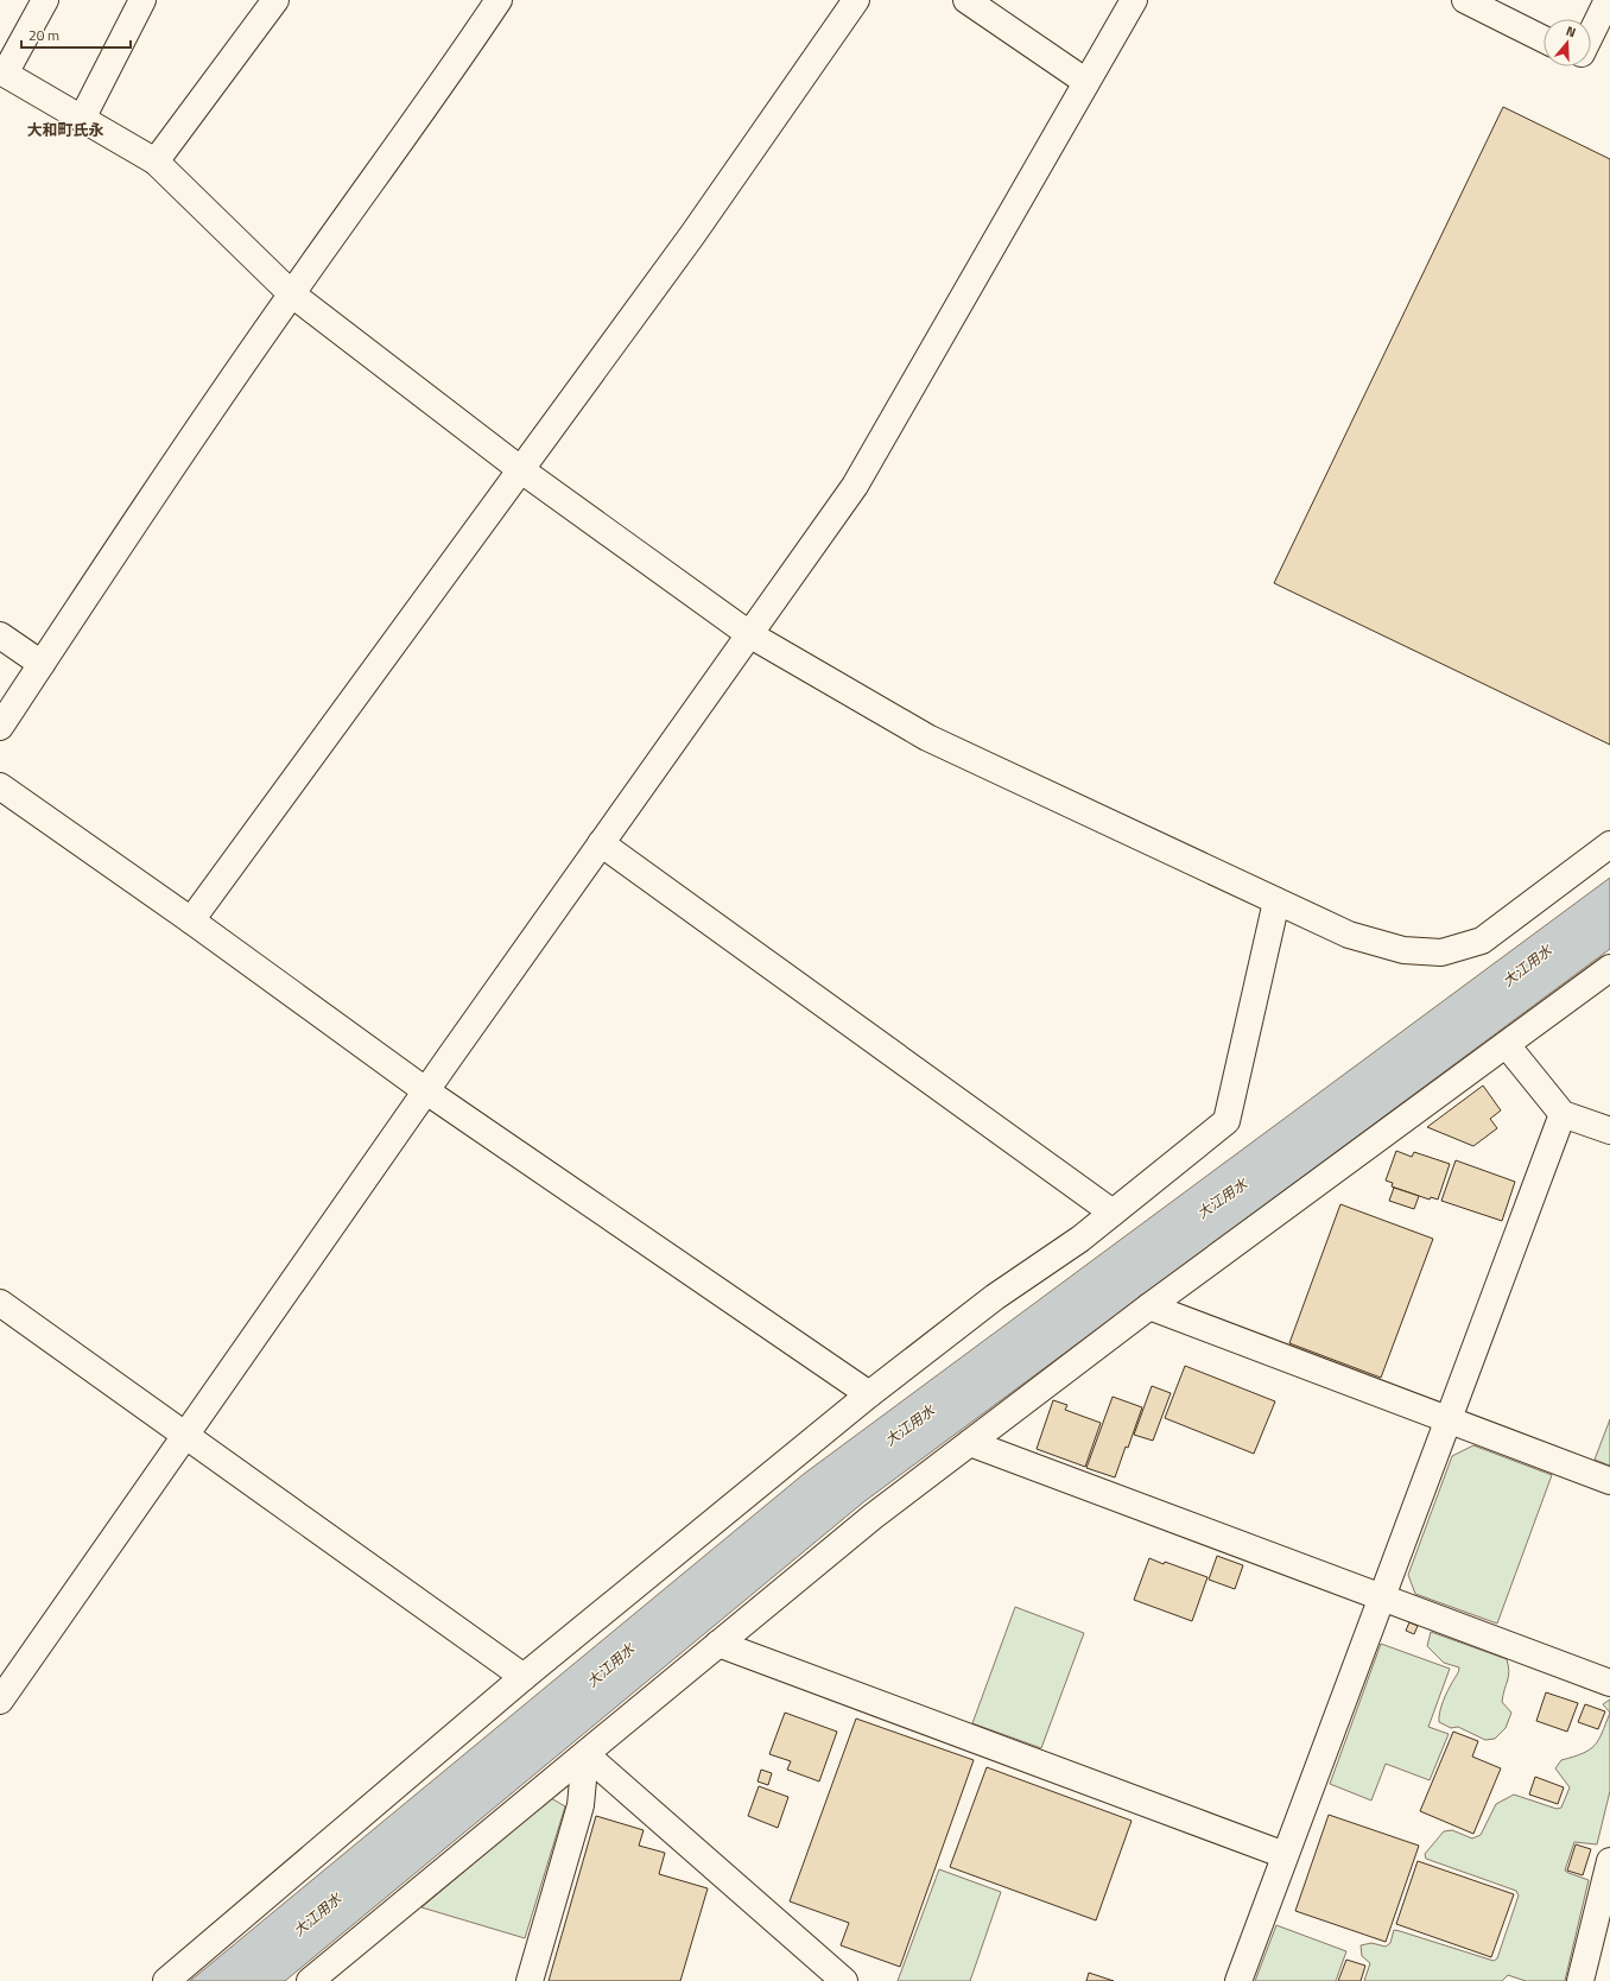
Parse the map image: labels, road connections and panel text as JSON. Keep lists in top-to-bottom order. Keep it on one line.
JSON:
{"districts":["大和町氏永"],"water":["大江用水"],"scale_bar":"20 m","north":"top"}
